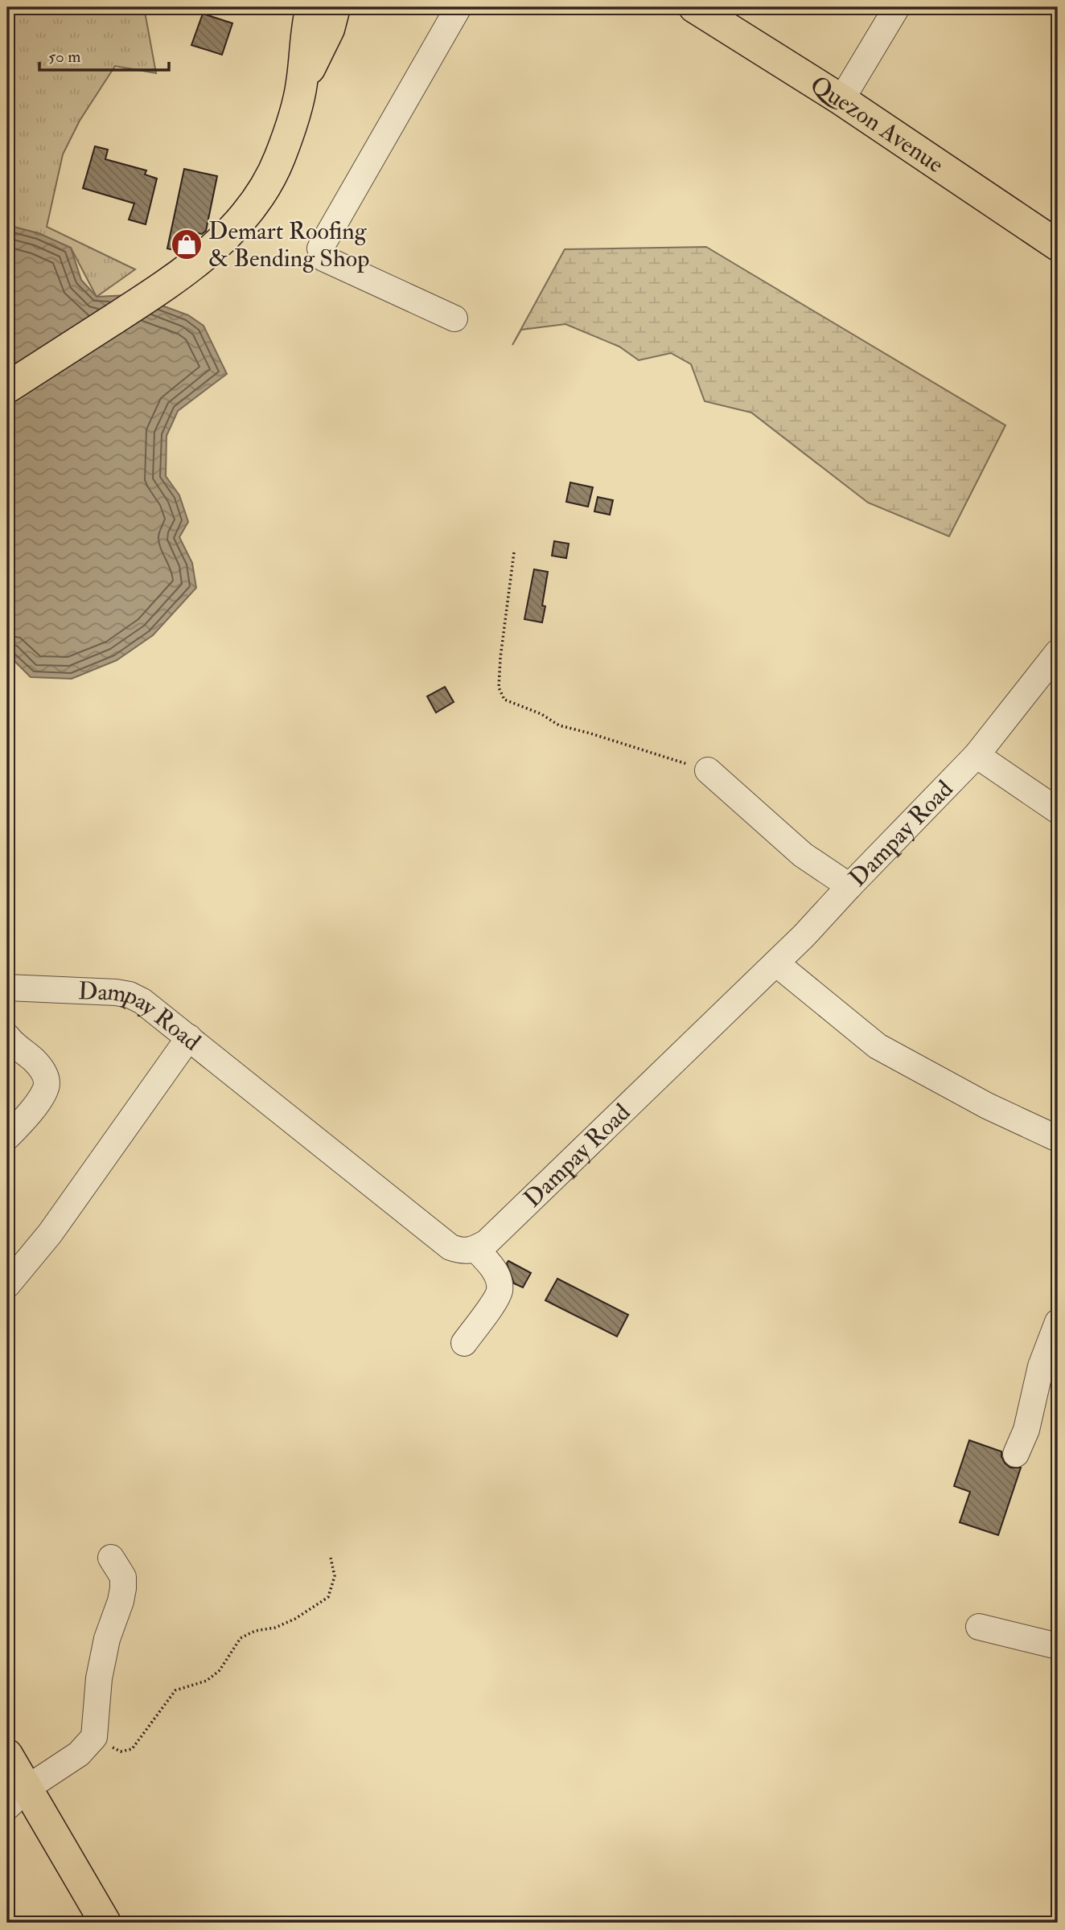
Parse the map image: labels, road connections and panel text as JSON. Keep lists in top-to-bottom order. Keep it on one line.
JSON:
{"streets":{"main road":["Quezon Avenue"],"street":["Dampay Road"]},"places":{"shop":["Demart Roofing & Bending Shop"]},"scale_bar":"50 m"}
